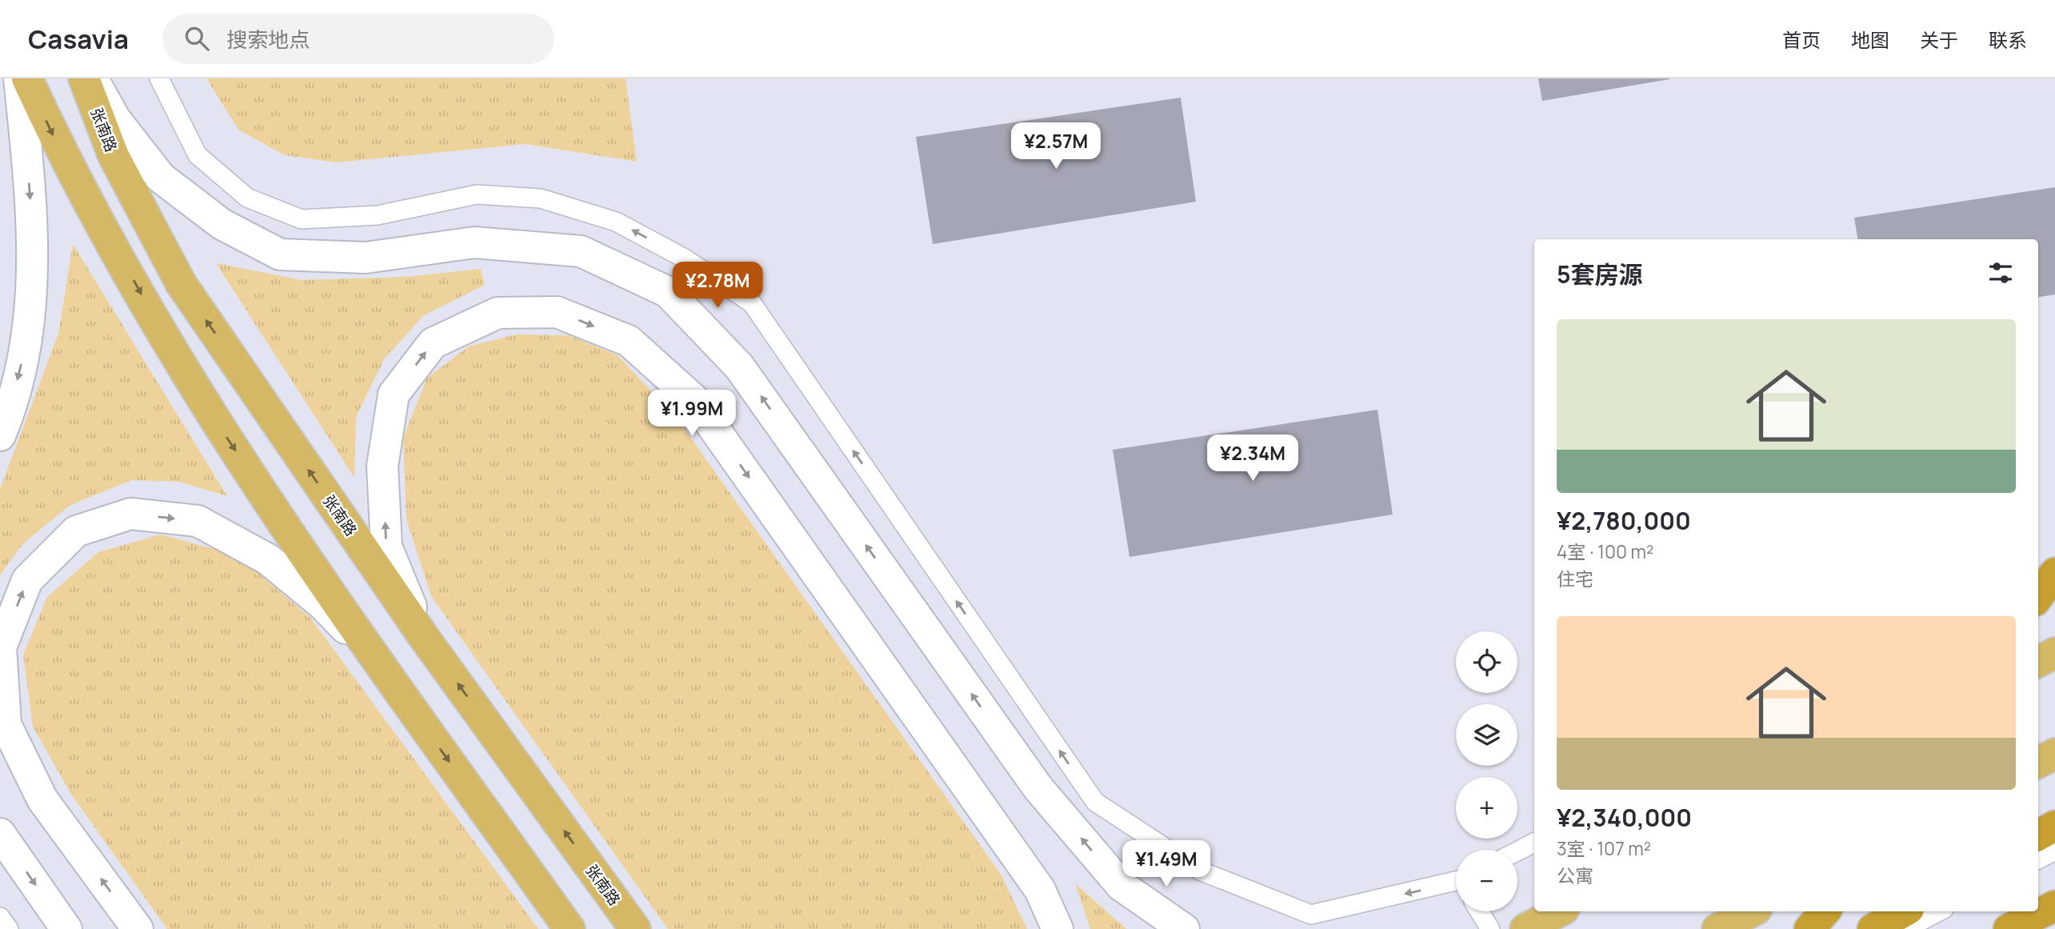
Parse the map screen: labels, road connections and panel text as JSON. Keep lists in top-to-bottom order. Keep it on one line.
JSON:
{"streets":{"main road":["张南路"]},"page":{"header":"Casavia","search":"搜索地点","nav":["首页","地图","关于","联系"],"price":["¥2.57M","¥2.78M","¥1.99M","¥2.34M","¥1.49M"],"heading":"5套房源","list":[{"name":"¥2,780,000","note":"4室 · 100 m² · 住宅"},{"name":"¥2,340,000","note":"3室 · 107 m² · 公寓"}],"map_buttons":["+","−"]}}
